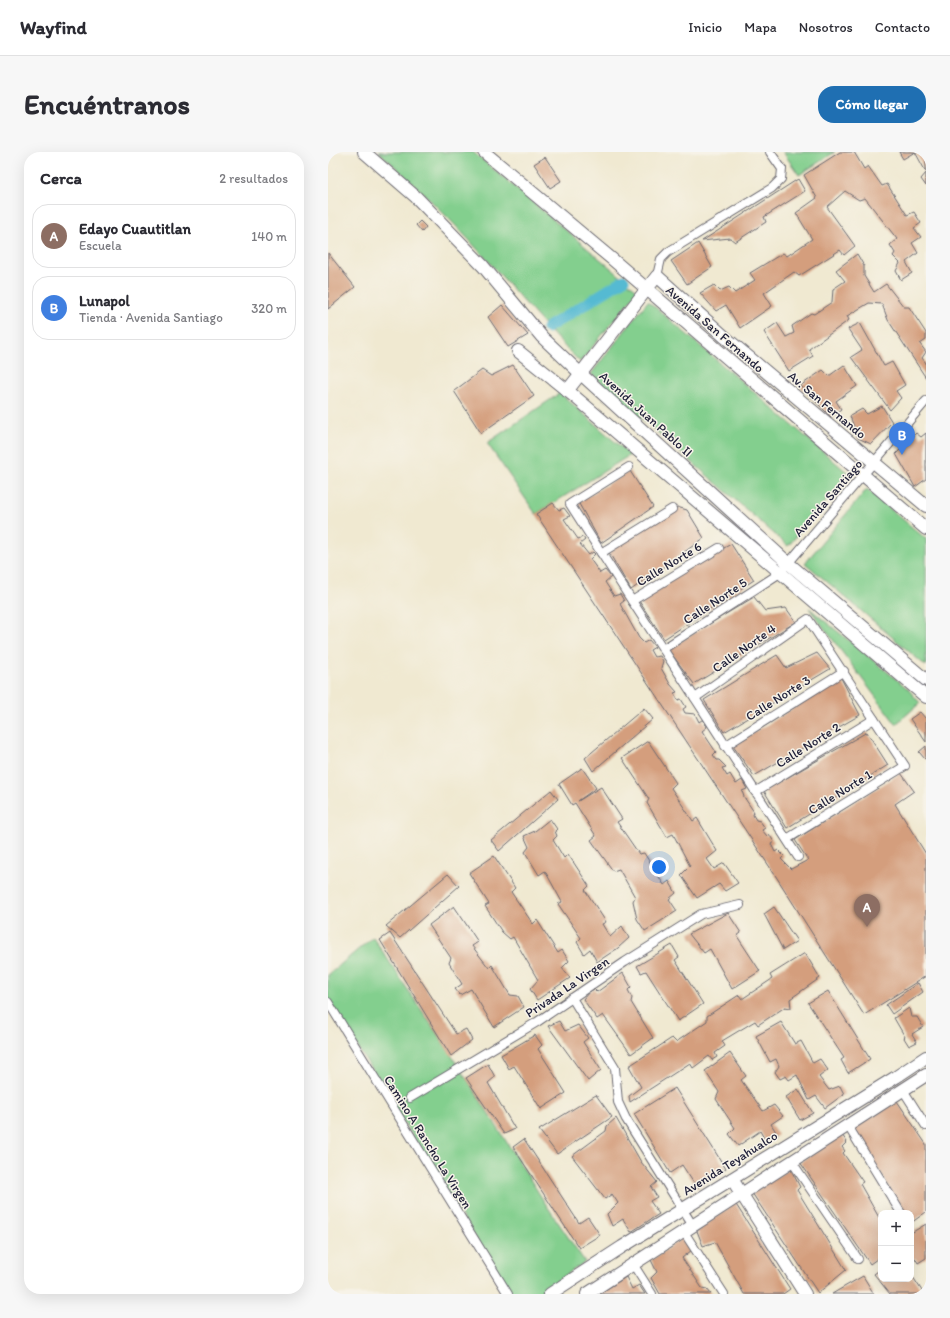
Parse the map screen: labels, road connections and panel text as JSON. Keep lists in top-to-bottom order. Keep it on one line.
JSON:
{"streets":{"street":["Avenida San Fernando","Av. San Fernando","Avenida Juan Pablo II","Avenida Santiago","Calle Norte 6","Calle Norte 5","Calle Norte 4","Calle Norte 3","Calle Norte 2","Calle Norte 1","Privada La Virgen","Camino A Rancho La Virgen","Avenida Teyahualco"]},"crossings":[["Avenida San Fernando","Avenida Santiago"],["Av. San Fernando","Avenida Santiago"],["Avenida Juan Pablo II","Avenida Santiago"],["Avenida Santiago","Calle Norte 5"],["Calle Norte 4","Calle Norte 3"],["Calle Norte 2","Calle Norte 1"]],"page":{"header":"Wayfind","nav":["Inicio","Mapa","Nosotros","Contacto"],"buttons":"Cómo llegar","title":"Encuéntranos","heading":["Cerca","2 resultados"],"list":[{"mark":"A","name":"Edayo Cuautitlan","note":"Escuela","value":"140 m"},{"mark":"B","name":"Lunapol","note":"Tienda · Avenida Santiago","value":"320 m"}],"pins":["B","A"],"map_buttons":["+","−"]}}
